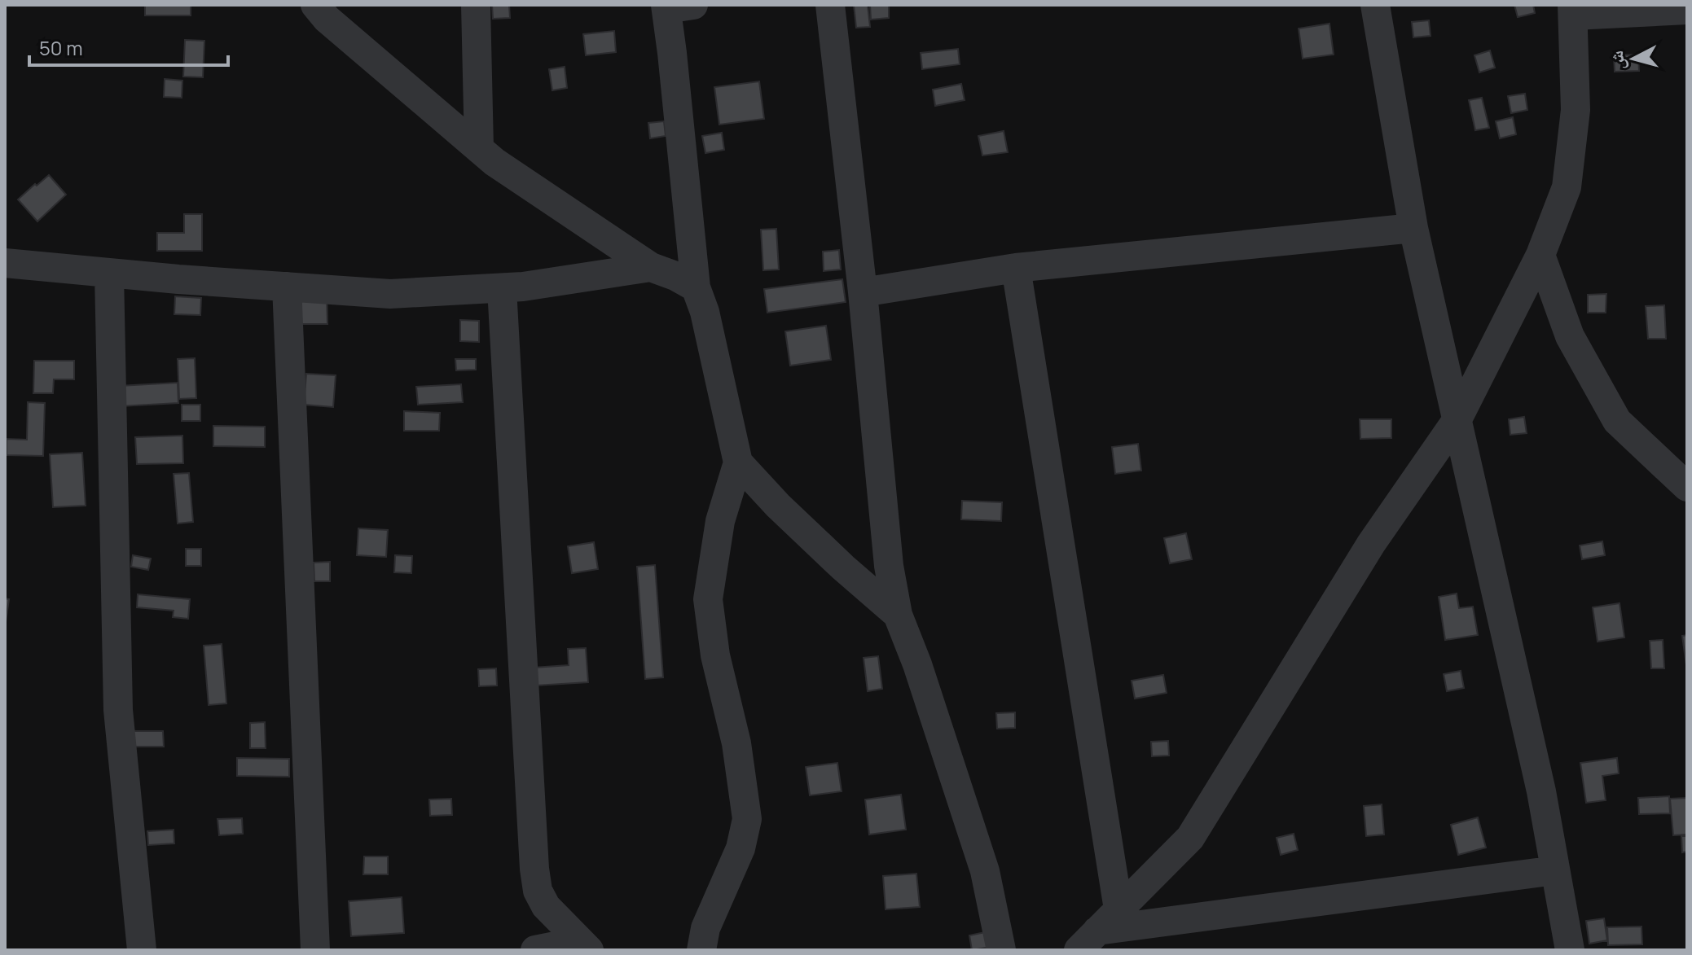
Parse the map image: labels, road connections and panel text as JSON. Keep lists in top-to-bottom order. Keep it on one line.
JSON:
{"scale_bar":"50 m","north":"left"}
